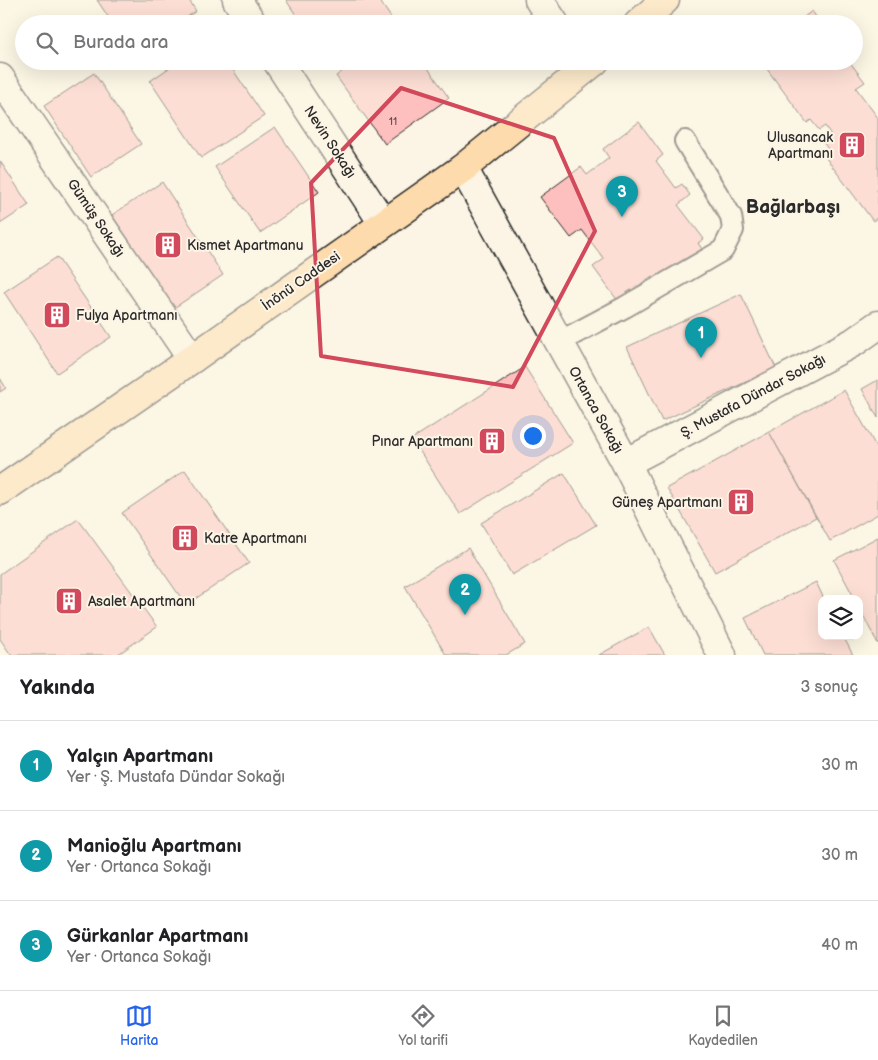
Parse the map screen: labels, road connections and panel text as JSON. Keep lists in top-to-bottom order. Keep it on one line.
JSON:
{"streets":{"main road":["İnönü Caddesi"],"street":["Nevin Sokağı","Gümüş Sokağı","Ş. Mustafa Dündar Sokağı","Ortanca Sokağı"]},"crossings":[["Nevin Sokağı","İnönü Caddesi"],["Gümüş Sokağı","İnönü Caddesi"],["İnönü Caddesi","Ortanca Sokağı"],["Ş. Mustafa Dündar Sokağı","Ortanca Sokağı"]],"districts":["Bağlarbaşı"],"places":{"building":["Ulusancak Apartmanı","Kısmet Apartmanu","Fulya Apartmanı","Pınar Apartmanı","Güneş Apartmanı","Katre Apartmanı","Asalet Apartmanı"]},"house_numbers":["11"],"page":{"search":"Burada ara","pins":["3","1","2"],"heading":["Yakında","3 sonuç"],"list":[{"mark":"1","name":"Yalçın Apartmanı","note":"Yer · Ş. Mustafa Dündar Sokağı","value":"30 m"},{"mark":"2","name":"Manioğlu Apartmanı","note":"Yer · Ortanca Sokağı","value":"30 m"},{"mark":"3","name":"Gürkanlar Apartmanı","note":"Yer · Ortanca Sokağı","value":"40 m"}],"nav":["Harita","Yol tarifi","Kaydedilen"]}}
